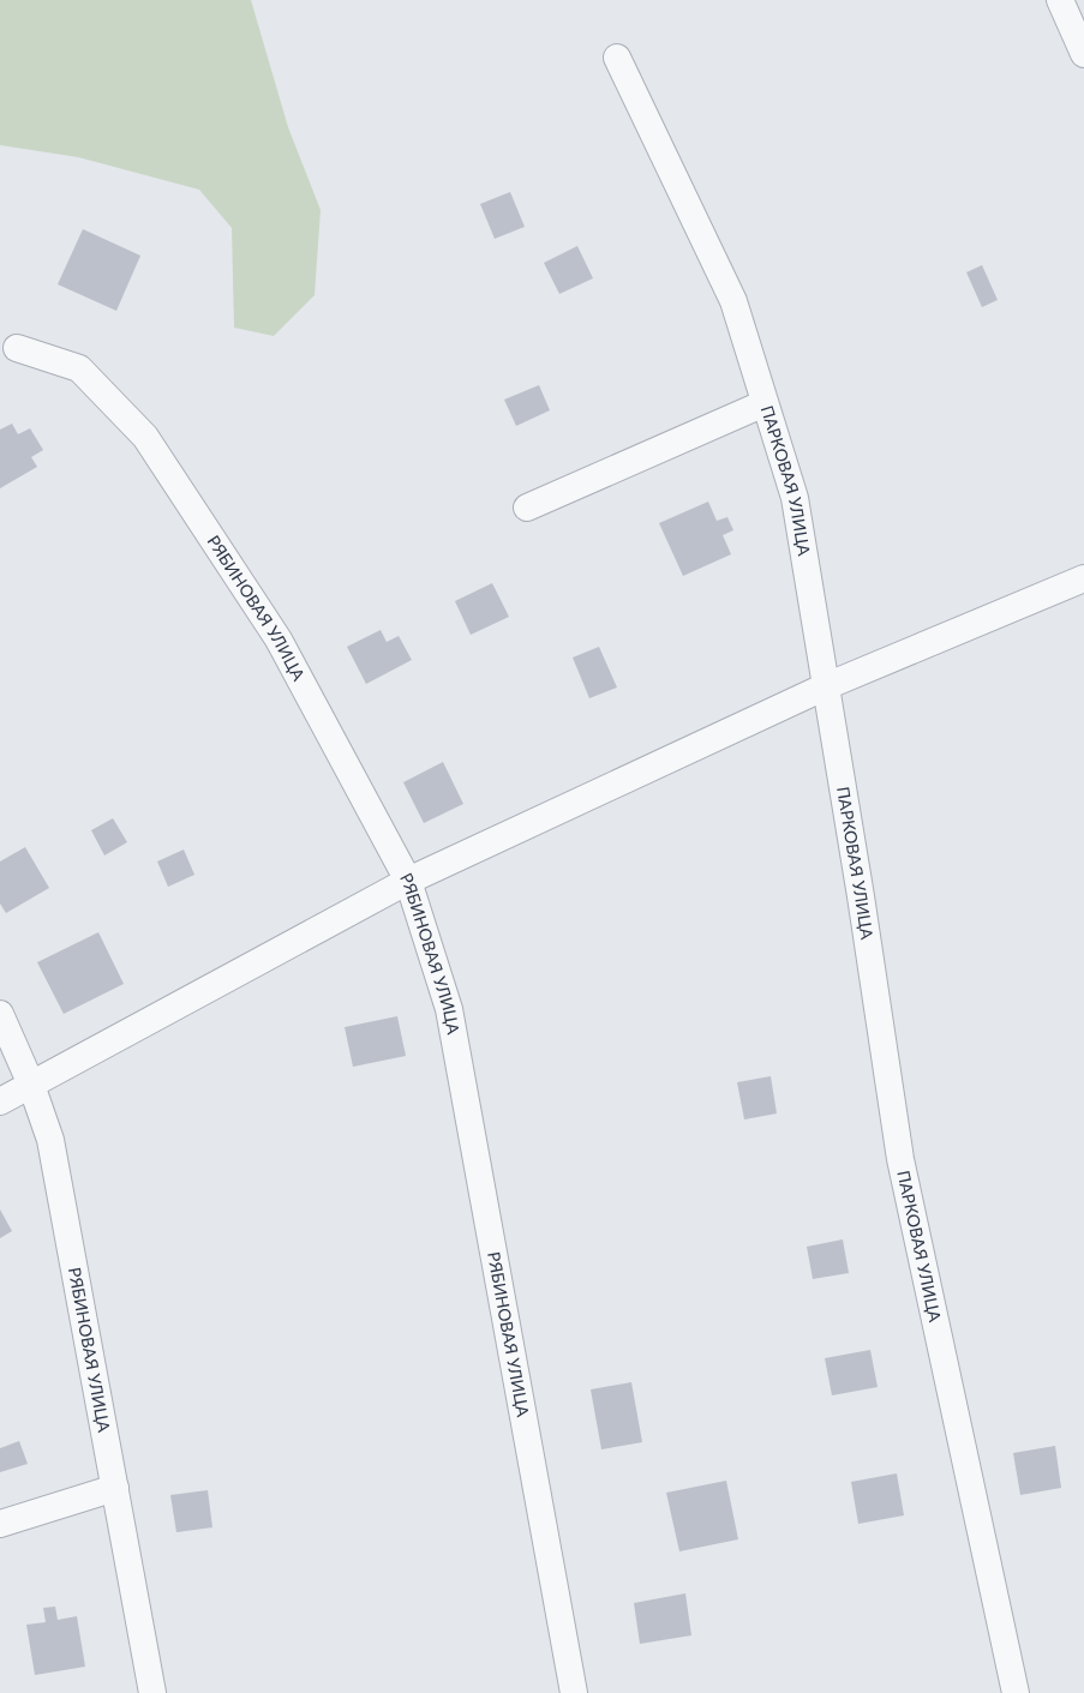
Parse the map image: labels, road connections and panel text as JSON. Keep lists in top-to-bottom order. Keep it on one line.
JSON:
{"streets":{"street":["ПАРКОВАЯ УЛИЦА","РЯБИНОВАЯ УЛИЦА"]}}
